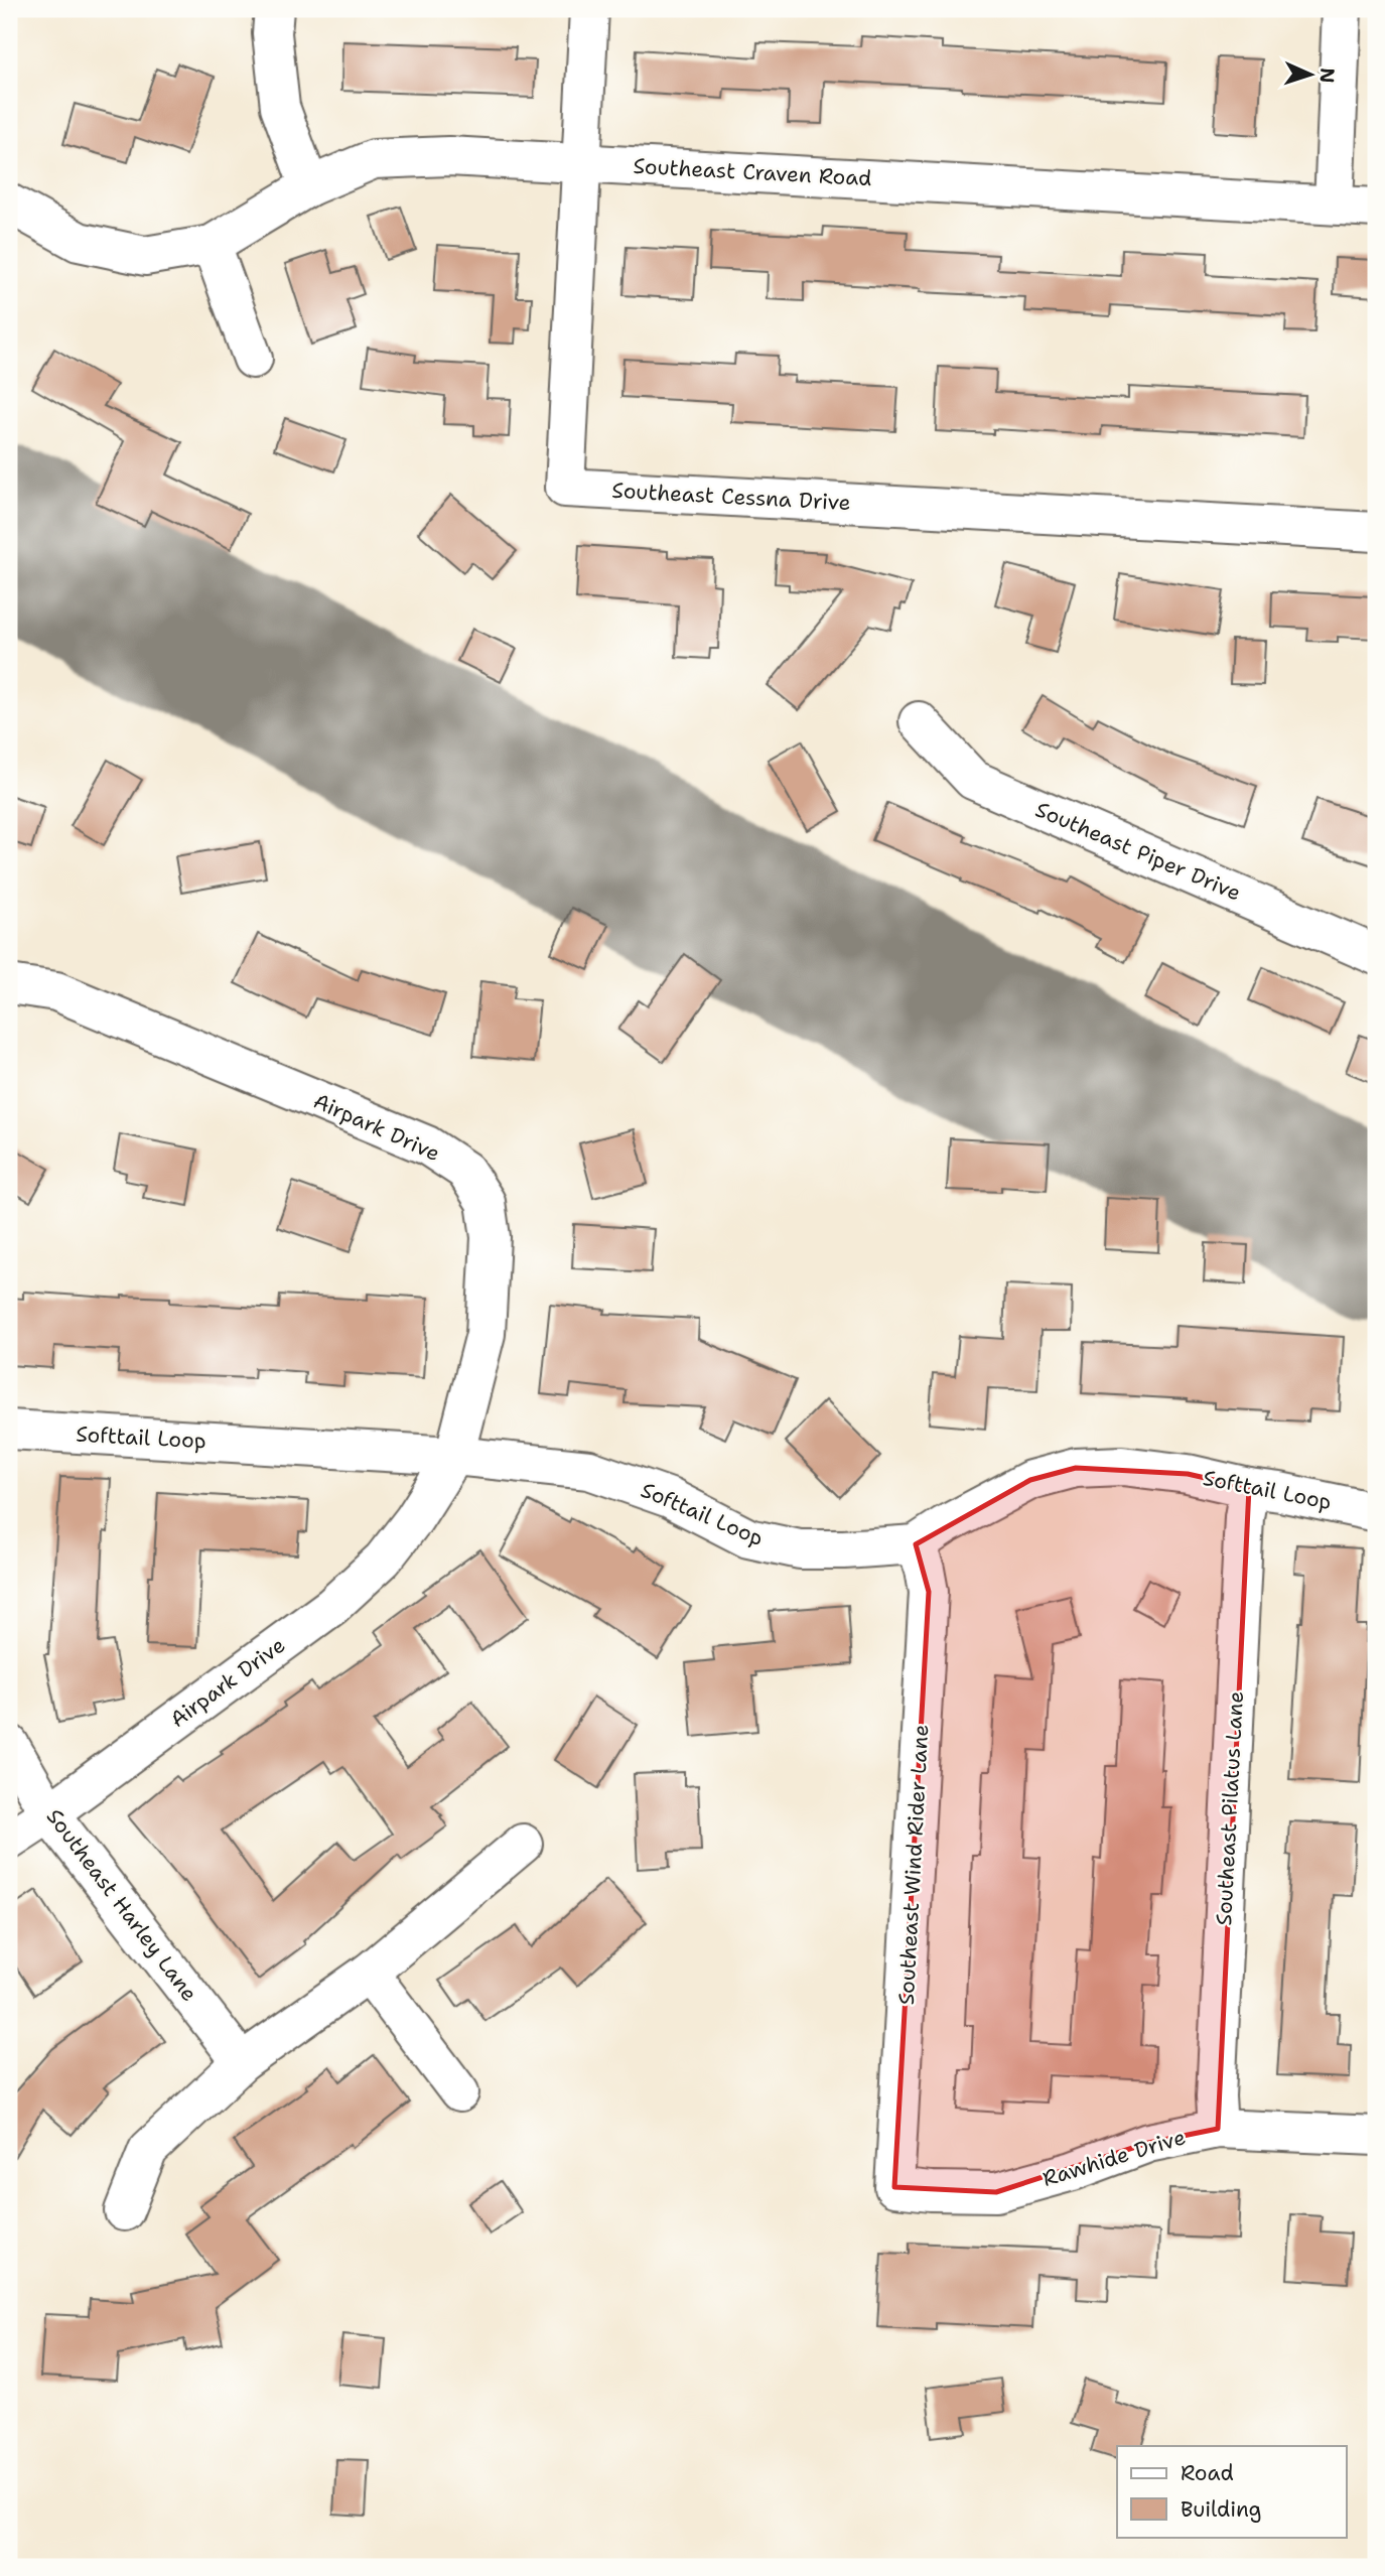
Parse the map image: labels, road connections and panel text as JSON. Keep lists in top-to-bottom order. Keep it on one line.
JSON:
{"streets":{"street":["Southeast Craven Road","Southeast Cessna Drive","Southeast Piper Drive","Airpark Drive","Softtail Loop","Southeast Pilatus Lane","Southeast Wind Rider Lane","Southeast Harley Lane","Rawhide Drive"]},"crossings":[["Southeast Craven Road","Southeast Cessna Drive"],["Airpark Drive","Softtail Loop"],["Airpark Drive","Southeast Harley Lane"],["Softtail Loop","Southeast Pilatus Lane"],["Softtail Loop","Southeast Wind Rider Lane"],["Southeast Pilatus Lane","Rawhide Drive"],["Southeast Wind Rider Lane","Rawhide Drive"]],"legend":["Road","Building"],"north":"right"}
